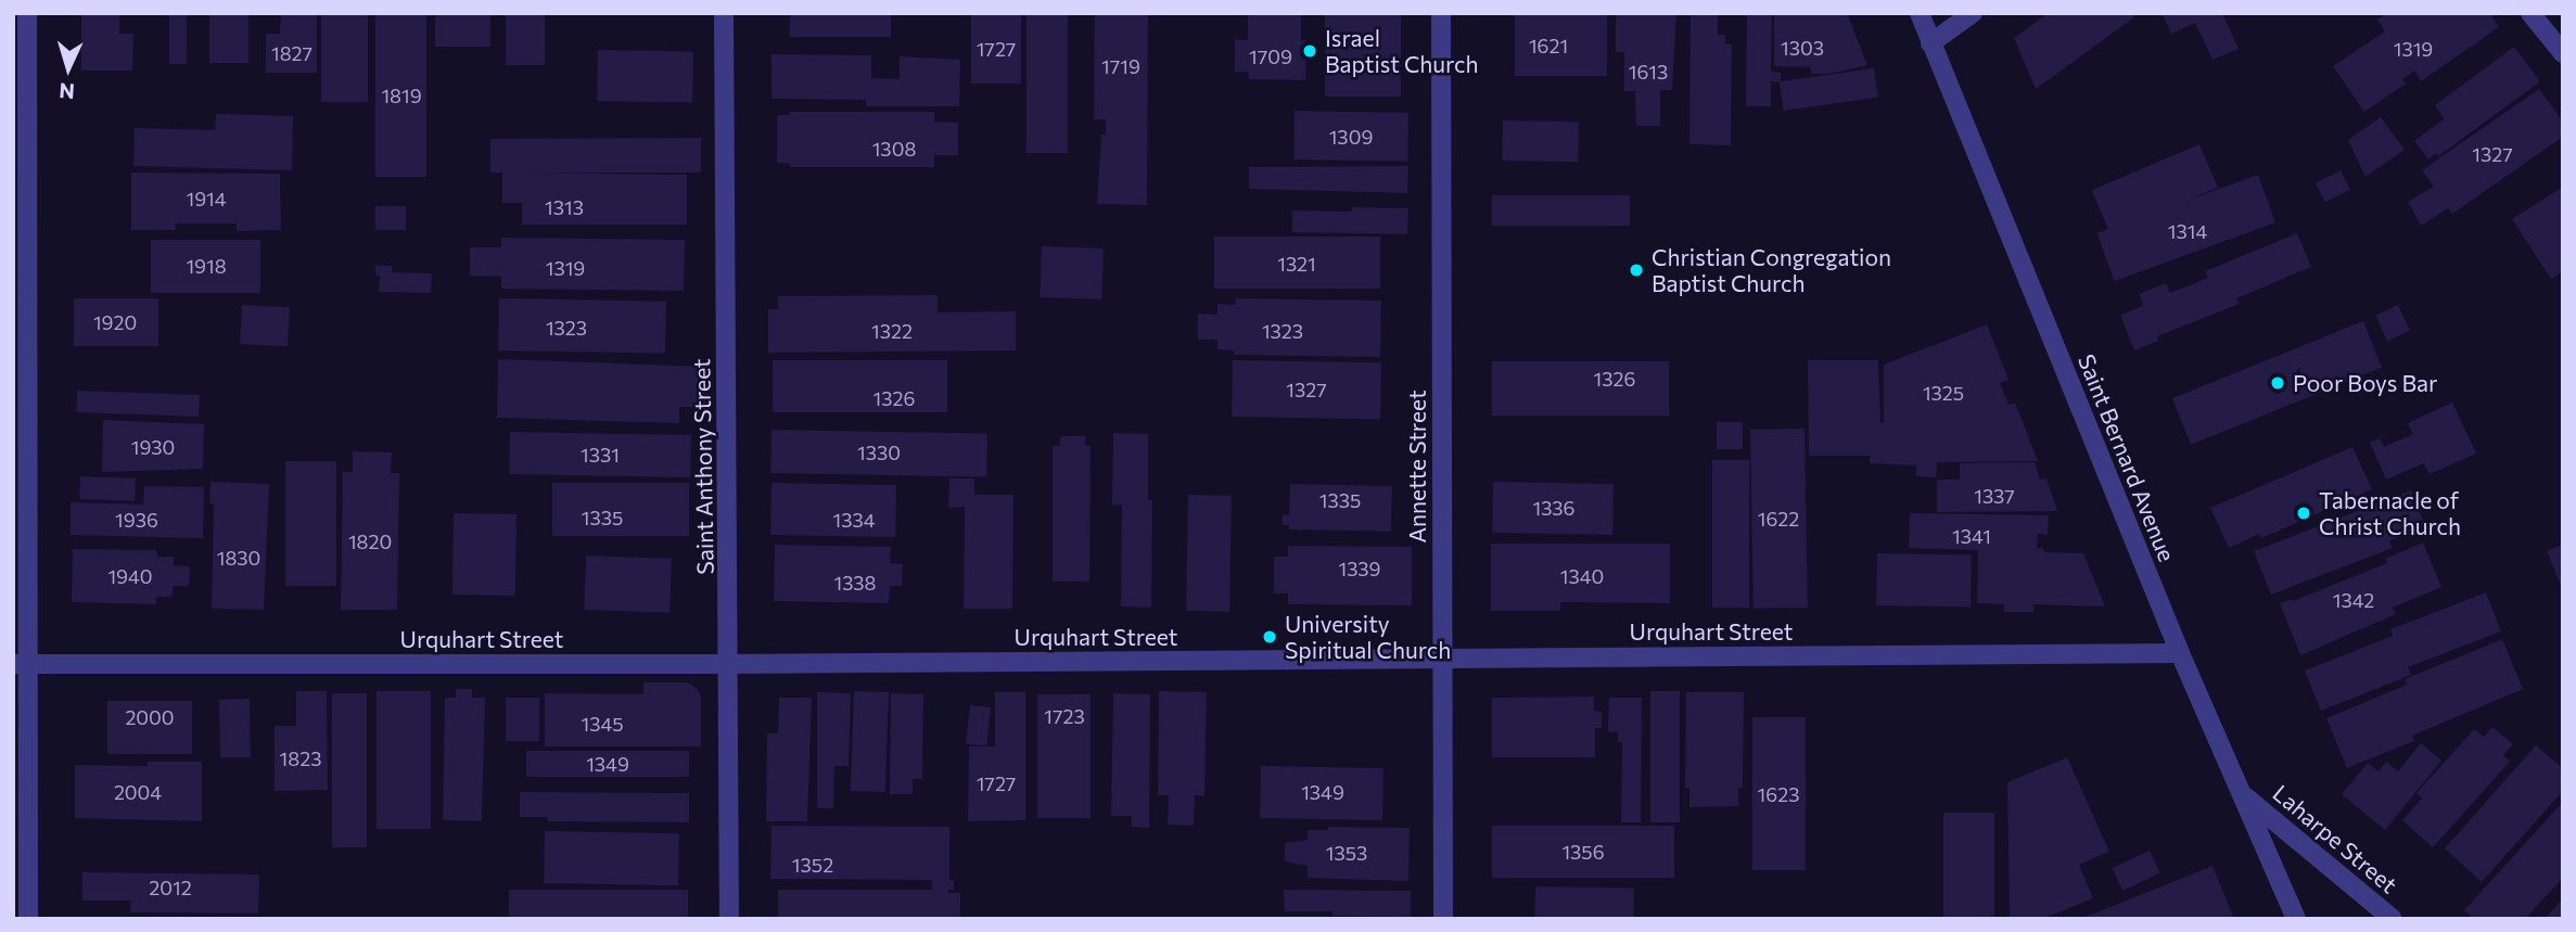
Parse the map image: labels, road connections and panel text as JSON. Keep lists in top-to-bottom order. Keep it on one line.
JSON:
{"streets":{"street":["Saint Bernard Avenue","Saint Anthony Street","Annette Street","Urquhart Street","Laharpe Street"]},"crossings":[["Saint Bernard Avenue","Urquhart Street"],["Saint Bernard Avenue","Laharpe Street"],["Saint Anthony Street","Urquhart Street"],["Annette Street","Urquhart Street"]],"places":["Israel Baptist Church","Christian Congregation Baptist Church","Poor Boys Bar","Tabernacle of Christ Church","University Spiritual Church"],"house_numbers":["1621","1303","1727","1319","1827","1709","1719","1613","1819","1309","1308","1327","1914","1313","1314","1321","1918","1319","1920","1323","1322","1323","1326","1327","1325","1326","1930","1330","1331","1337","1335","1336","1335","1622","1936","1334","1341","1820","1830","1339","1940","1340","1338","1342","1723","2000","1345","1823","1349","1727","2004","1349","1623","1356","1353","1352","2012"],"north":"bottom"}
